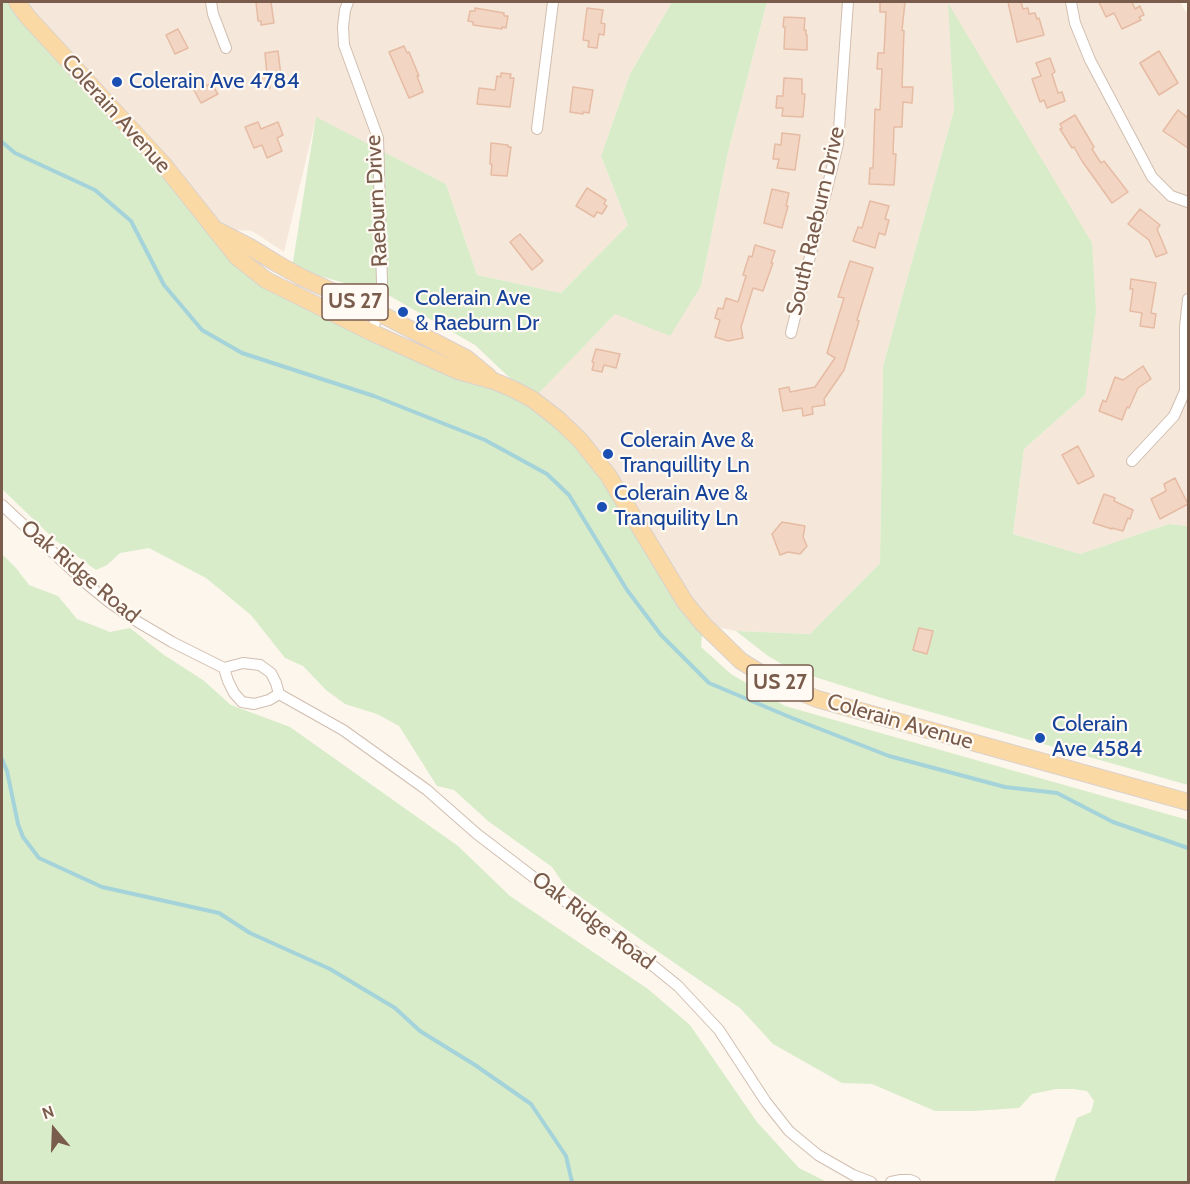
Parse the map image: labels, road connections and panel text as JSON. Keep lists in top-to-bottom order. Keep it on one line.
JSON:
{"streets":{"main road":["Colerain Avenue","US 27"],"street":["Raeburn Drive","South Raeburn Drive","Oak Ridge Road"]},"crossings":[["Colerain Avenue","Raeburn Drive"]],"places":["Colerain Ave 4784","Colerain Ave & Raeburn Dr","Colerain Ave & Tranquillity Ln","Colerain Ave & Tranquility Ln","Colerain Ave 4584"],"north":"top"}
